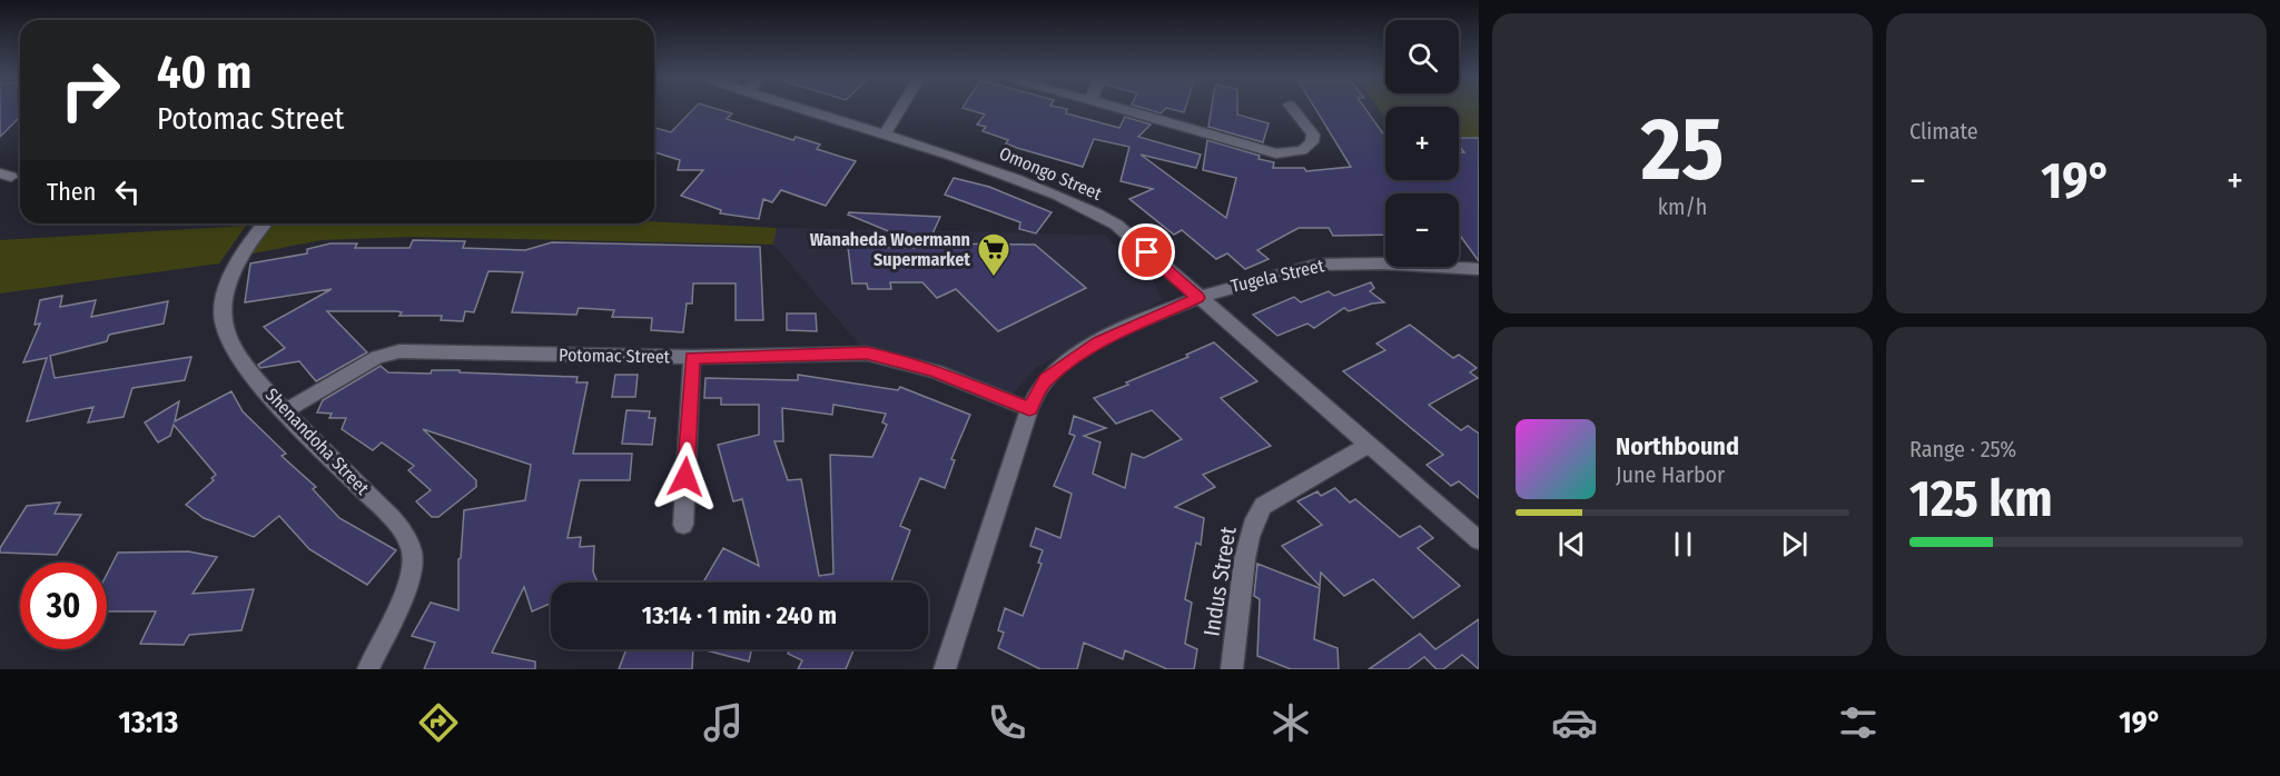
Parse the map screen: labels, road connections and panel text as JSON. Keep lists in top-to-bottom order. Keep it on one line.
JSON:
{"streets":{"street":["Omongo Street","Tugela Street","Potomac Street","Shenandoha Street","Indus Street"]},"crossings":[["Omongo Street","Tugela Street"],["Omongo Street","Indus Street"],["Tugela Street","Potomac Street"],["Potomac Street","Shenandoha Street"]],"places":{"supermarket":["Wanaheda Woermann Supermarket"]},"page":{"tile":[["25","km/h"],"Climate",["Range · 25%","125 km"]],"map_buttons":["+","−"],"turn":["40 m","Potomac Street"],"heat":["−","19°","+"],"then":"Then","song":["Northbound","June Harbor"],"limit":"30","trip":"13:14 · 1 min · 240 m","tabs":["13:13","19°"]}}
